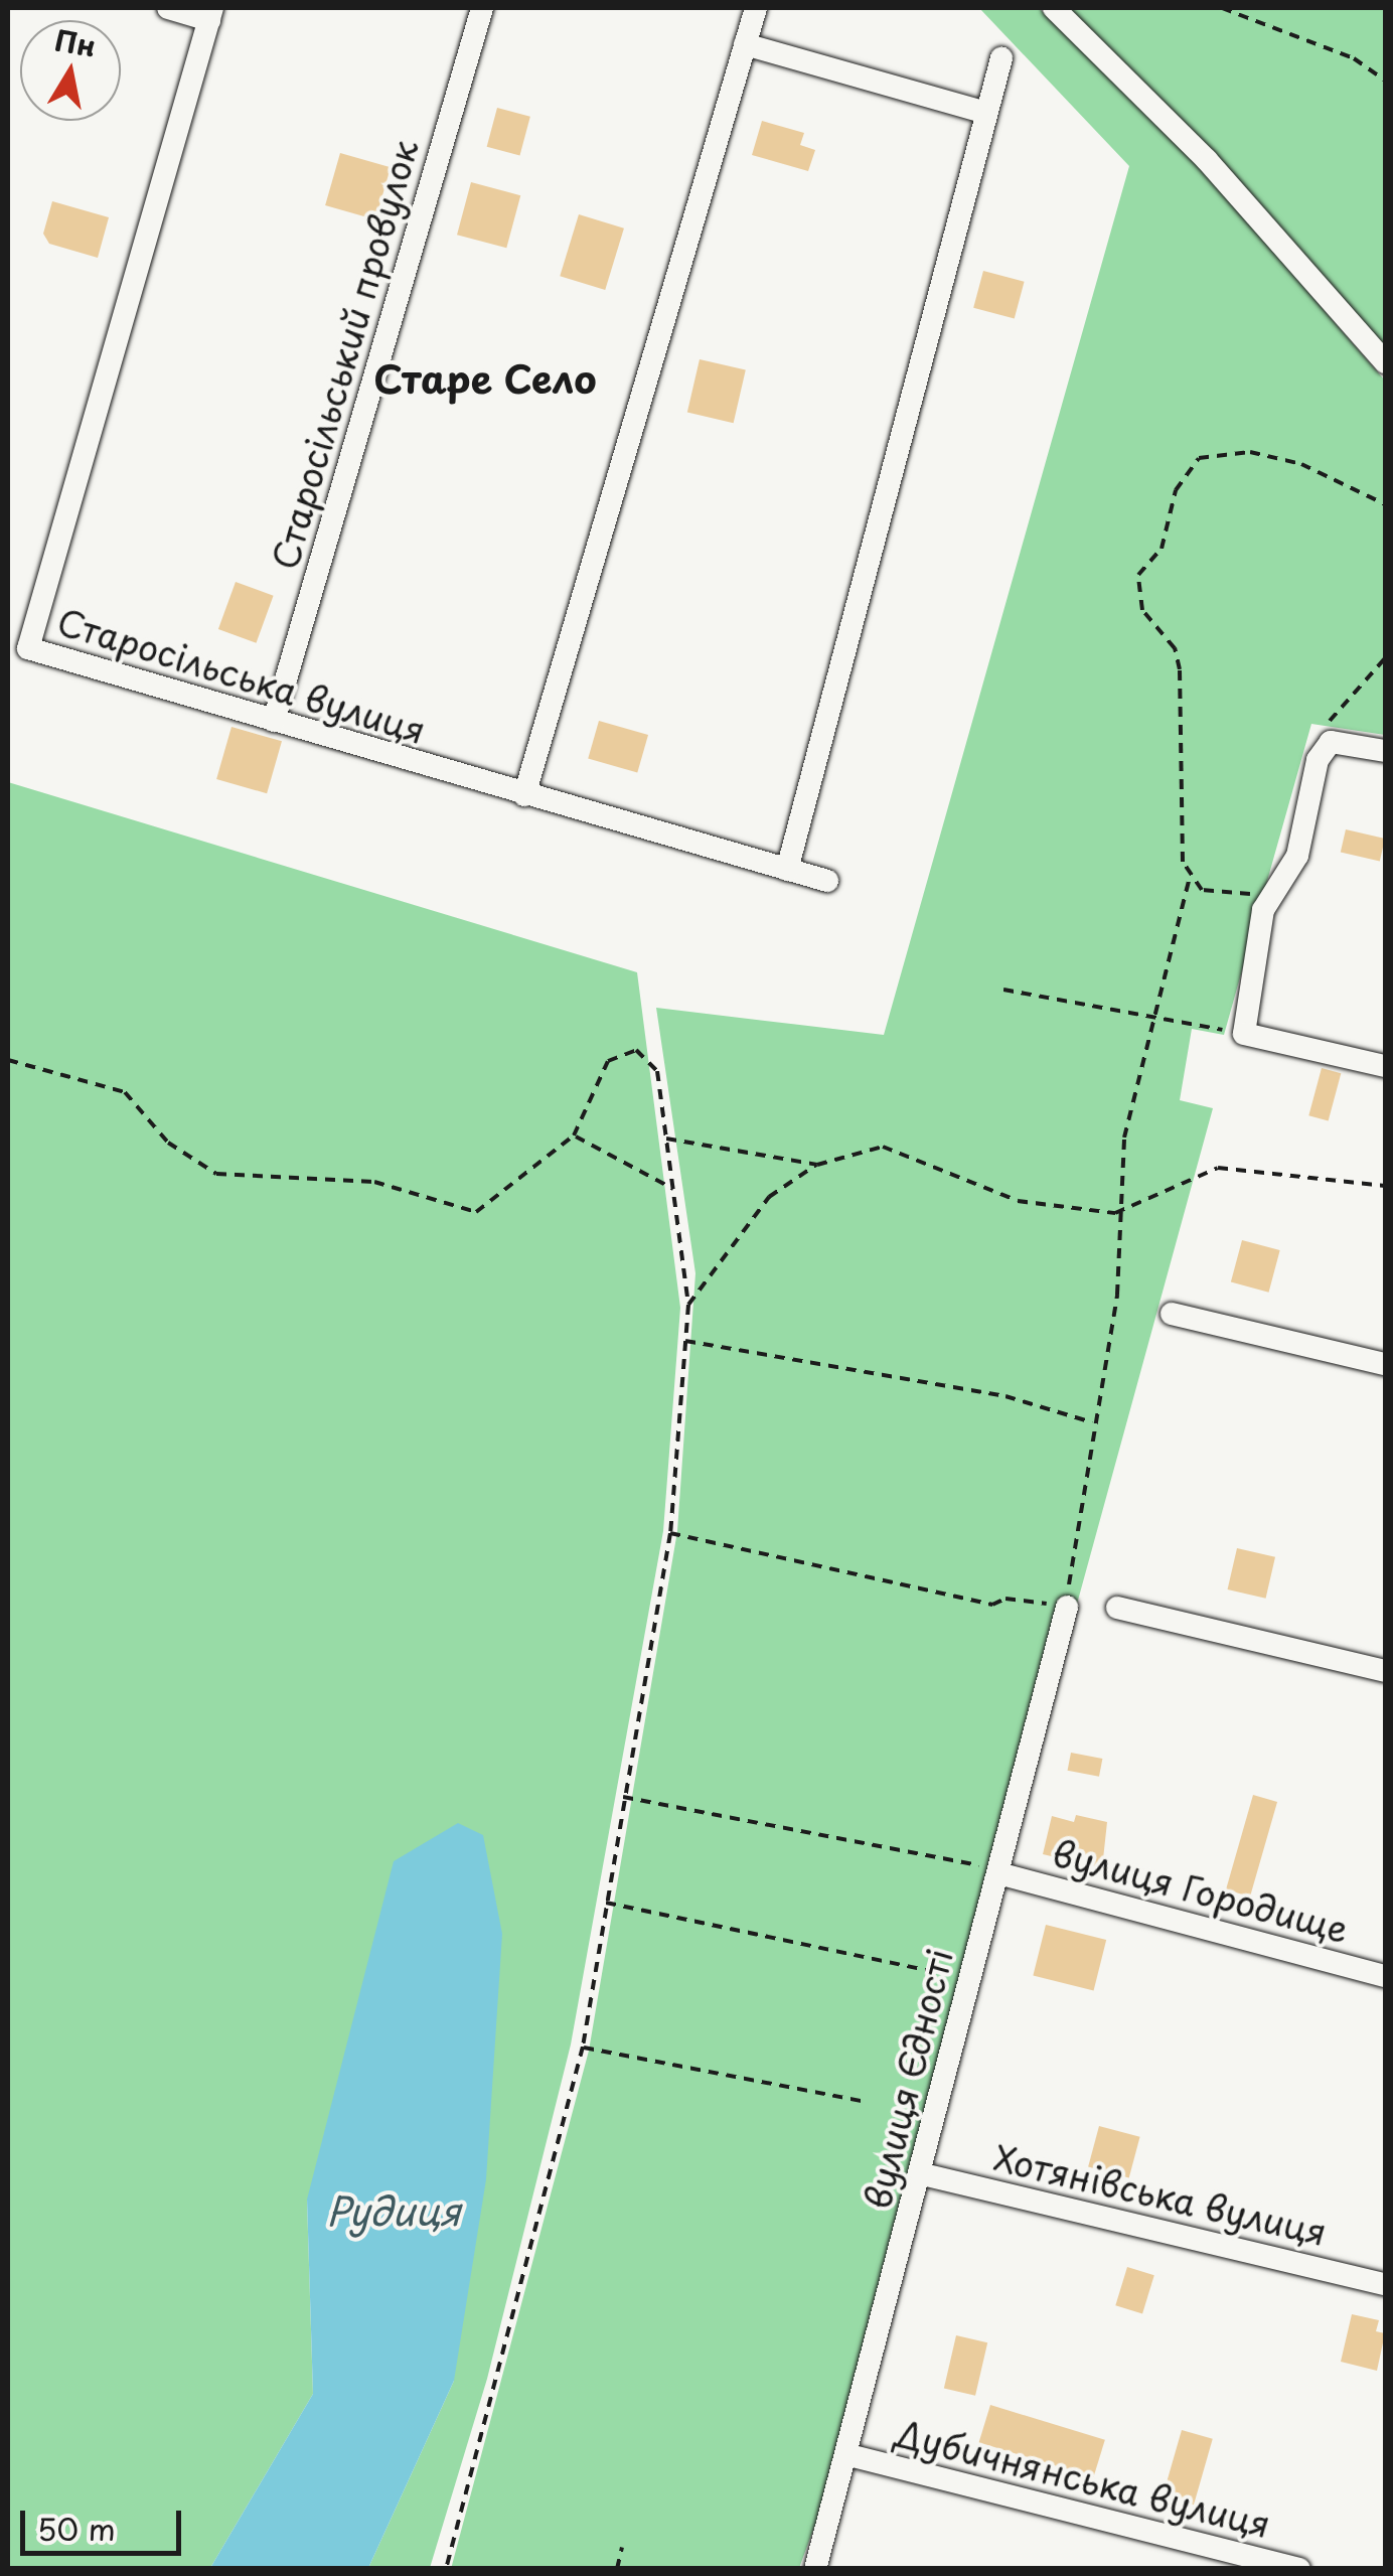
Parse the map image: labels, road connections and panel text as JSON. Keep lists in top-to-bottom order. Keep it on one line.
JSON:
{"streets":{"street":["Старосільський провулок","Старосільська вулиця","вулиця Городище","вулиця Єдності","Хотянівська вулиця","Дубичнянська вулиця"]},"crossings":[["Старосільський провулок","Старосільська вулиця"],["вулиця Городище","вулиця Єдності"],["вулиця Єдності","Хотянівська вулиця"],["вулиця Єдності","Дубичнянська вулиця"]],"districts":["Старе Село"],"water":["Рудиця"],"scale_bar":"50 m","north":"top"}
